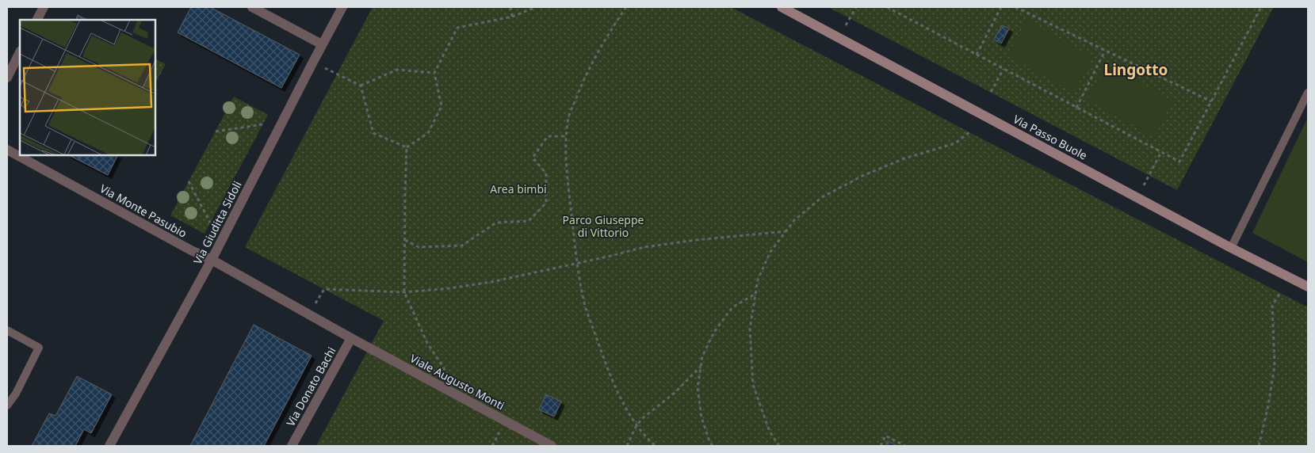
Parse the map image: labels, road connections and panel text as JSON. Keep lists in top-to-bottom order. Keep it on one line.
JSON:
{"streets":{"street":["Via Passo Buole","Via Monte Pasubio","Via Giuditta Sidoli","Viale Augusto Monti","Via Donato Bachi"]},"crossings":[["Via Monte Pasubio","Via Giuditta Sidoli"],["Via Monte Pasubio","Viale Augusto Monti"],["Via Monte Pasubio","Via Donato Bachi"],["Viale Augusto Monti","Via Donato Bachi"]],"districts":["Lingotto"],"parks":["Area bimbi","Parco Giuseppe di Vittorio"]}
